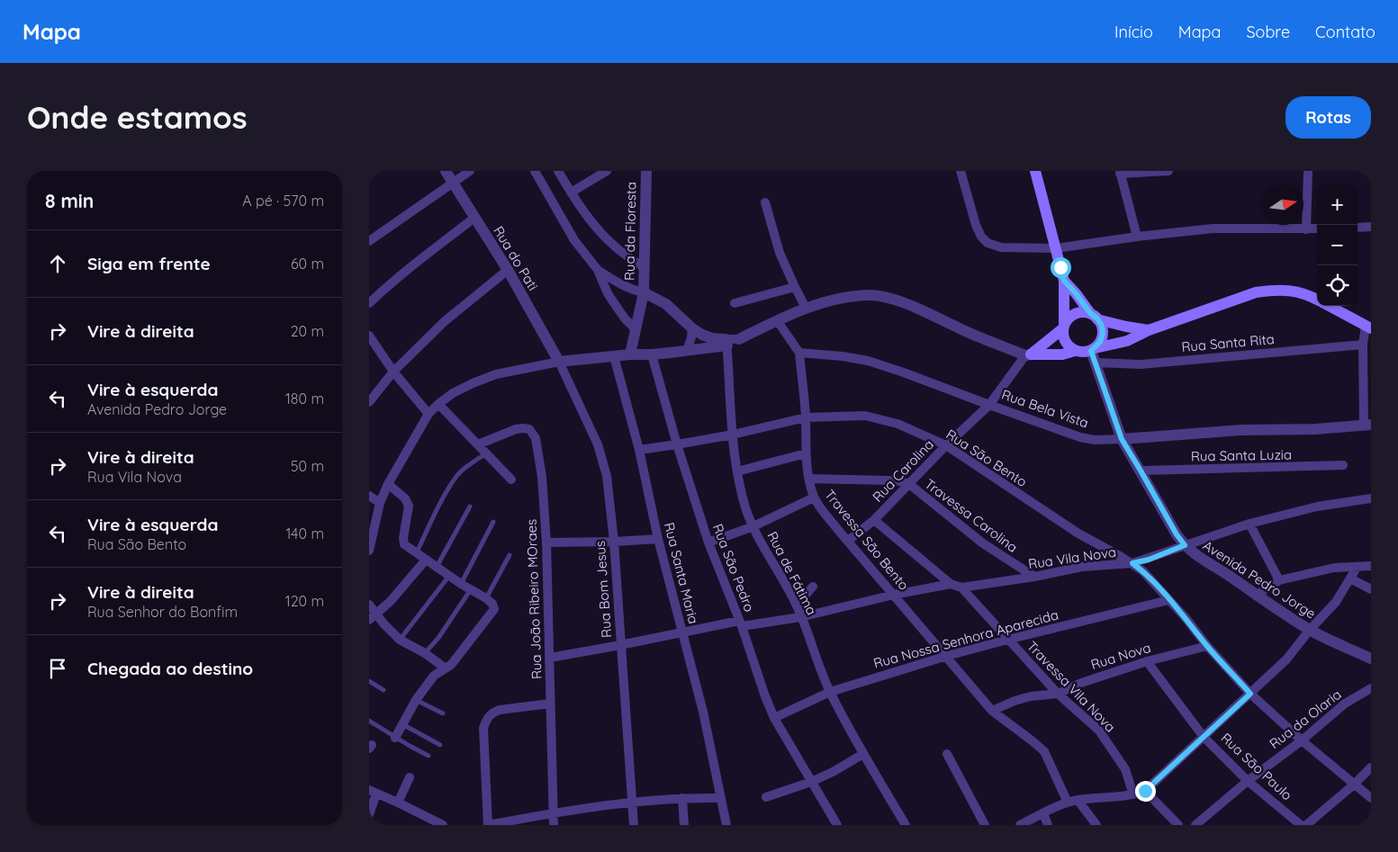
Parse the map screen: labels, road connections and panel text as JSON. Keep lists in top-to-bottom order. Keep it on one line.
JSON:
{"streets":{"street":["Rua da Floresta","Rua do Pati","Rua Santa Rita","Rua Bela Vista","Rua Santa Luzia","Rua São Bento","Rua Carolina","Travessa Carolina","Travessa São Bento","Rua Vila Nova","Rua São Pedro","Rua Santa Maria","Rua de Fátima","Avenida Pedro Jorge","Rua Bom Jesus","Rua João Ribeiro MOraes","Rua Nossa Senhora Aparecida","Rua Nova","Travessa Vila Nova","Rua da Olaria","Rua São Paulo"]},"crossings":[["Rua do Pati","Rua Bom Jesus"],["Rua Santa Rita","Avenida Pedro Jorge"],["Rua Bela Vista","Rua Carolina"],["Rua Bela Vista","Travessa São Bento"],["Rua Bela Vista","Avenida Pedro Jorge"],["Rua Santa Luzia","Avenida Pedro Jorge"],["Rua São Bento","Rua Carolina"],["Rua São Bento","Travessa São Bento"],["Rua São Bento","Rua Vila Nova"],["Rua São Bento","Rua São Pedro"],["Rua São Bento","Rua Santa Maria"],["Rua São Bento","Rua de Fátima"],["Rua São Bento","Rua Nossa Senhora Aparecida"],["Rua São Bento","Rua Nova"],["Rua São Bento","Rua da Olaria"],["Rua Carolina","Travessa Carolina"],["Rua Carolina","Travessa São Bento"],["Travessa Carolina","Travessa São Bento"],["Travessa Carolina","Rua Vila Nova"],["Travessa São Bento","Rua Nossa Senhora Aparecida"],["Travessa São Bento","Rua Nova"],["Rua Vila Nova","Avenida Pedro Jorge"],["Rua Vila Nova","Travessa Vila Nova"],["Rua São Pedro","Rua Nossa Senhora Aparecida"],["Rua de Fátima","Rua Nossa Senhora Aparecida"],["Rua Nossa Senhora Aparecida","Travessa Vila Nova"],["Rua Nova","Travessa Vila Nova"],["Rua Nova","Rua São Paulo"],["Rua da Olaria","Rua São Paulo"]],"north":"right","page":{"header":"Mapa","nav":["Início","Mapa","Sobre","Contato"],"buttons":"Rotas","title":"Onde estamos","heading":["8 min","A pé · 570 m"],"map_buttons":["+","−"],"list":[["Siga em frente","60 m"],["Vire à direita","20 m"],["Vire à esquerda","Avenida Pedro Jorge","180 m"],["Vire à direita","Rua Vila Nova","50 m"],["Vire à esquerda","Rua São Bento","140 m"],["Vire à direita","Rua Senhor do Bonfim","120 m"],"Chegada ao destino"]}}
